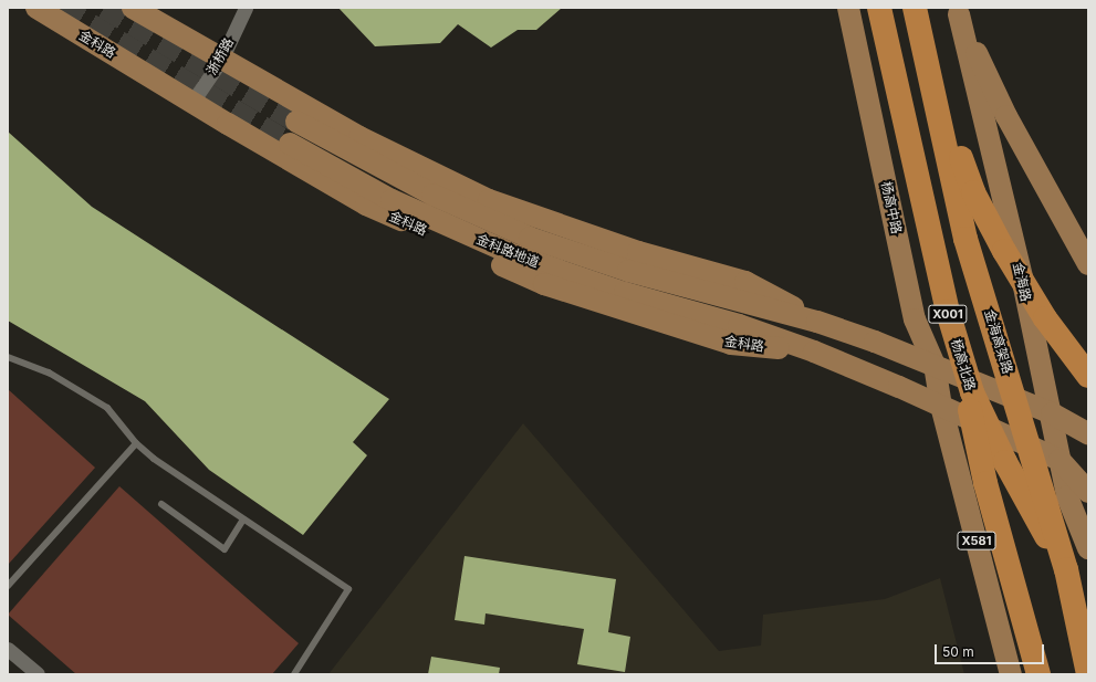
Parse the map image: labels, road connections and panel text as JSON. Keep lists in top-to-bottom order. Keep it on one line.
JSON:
{"streets":{"highway":["X001","金海高架路","杨高北路"],"main road":["金科路","杨高中路","金科路地道","金海路","X581"],"street":["浙桥路"]},"crossings":[["金科路","浙桥路"],["金科路","杨高中路"],["金科路","金科路地道"],["金科路","金海路"],["金科路","X581"],["杨高中路","X581"]],"scale_bar":"50 m"}
